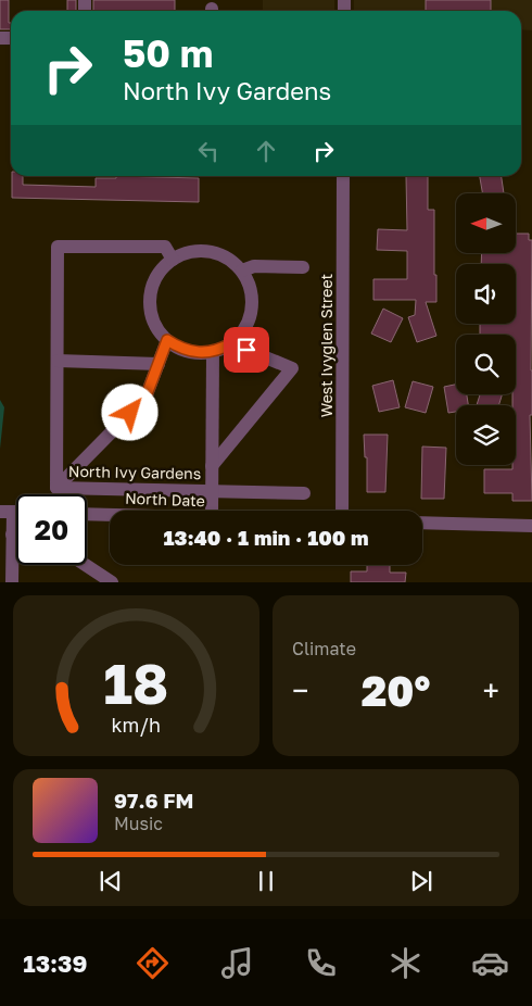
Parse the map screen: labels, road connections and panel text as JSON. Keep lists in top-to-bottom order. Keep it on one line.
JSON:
{"streets":{"street":["West Ivyglen Street","North Ivy Gardens","North Date"]},"north":"left","page":{"turn":["50 m","North Ivy Gardens"],"limit":"20","trip":"13:40 · 1 min · 100 m","tile":"Climate","heat":["−","20°","+"],"song":["97.6 FM","Music"],"tabs":"13:39","gauge":["18","km/h"]}}
